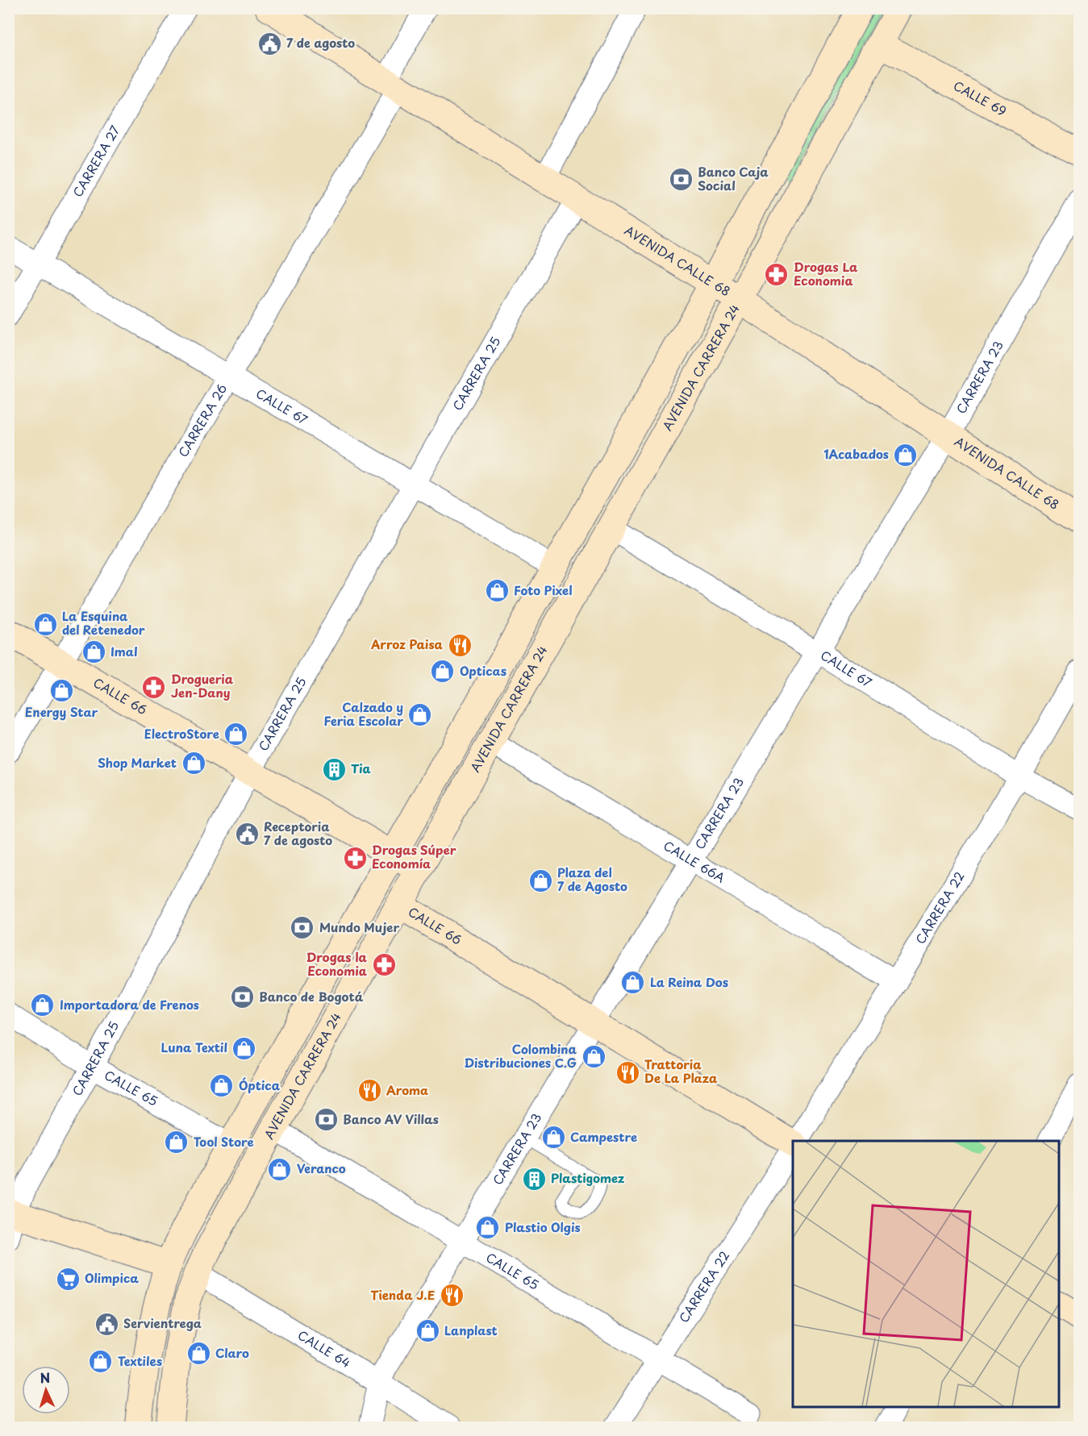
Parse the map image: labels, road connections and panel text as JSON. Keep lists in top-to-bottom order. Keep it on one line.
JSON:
{"streets":{"main road":["CALLE 69","AVENIDA CALLE 68","AVENIDA CARRERA 24","CALLE 66"],"street":["CARRERA 27","CARRERA 25","CARRERA 23","CALLE 67","CARRERA 26","CALLE 66A","CARRERA 22","CALLE 65","CALLE 64"]},"crossings":[["CALLE 69","AVENIDA CARRERA 24"],["CARRERA 27","CALLE 67"],["AVENIDA CALLE 68","AVENIDA CARRERA 24"],["AVENIDA CALLE 68","CARRERA 25"],["AVENIDA CALLE 68","CARRERA 23"],["AVENIDA CALLE 68","CARRERA 26"],["AVENIDA CARRERA 24","CALLE 67"],["AVENIDA CARRERA 24","CALLE 66"],["AVENIDA CARRERA 24","CALLE 66A"],["AVENIDA CARRERA 24","CALLE 65"],["AVENIDA CARRERA 24","CALLE 64"],["CARRERA 25","CALLE 67"],["CARRERA 25","CALLE 66"],["CARRERA 25","CALLE 65"],["CARRERA 23","CALLE 67"],["CARRERA 23","CALLE 66"],["CARRERA 23","CALLE 66A"],["CARRERA 23","CALLE 65"],["CARRERA 23","CALLE 64"],["CALLE 67","CARRERA 26"],["CALLE 67","CARRERA 22"],["CARRERA 26","CALLE 66"],["CALLE 66A","CARRERA 22"],["CARRERA 22","CALLE 65"]],"places":{"public building":["7 de agosto","Receptoria 7 de agosto","Servientrega"],"bank":["Banco Caja Social","Mundo Mujer","Banco de Bogotá","Banco AV Villas"],"pharmacy":["Drogas La Economia","Drogueria Jen-Dany","Drogas Súper Economía","Drogas la Economia"],"shop":["1Acabados","Foto Pixel","La Esquina del Retenedor","Imal","Opticas","Energy Star","Calzado y Feria Escolar","ElectroStore","Shop Market","Plaza del 7 de Agosto","La Reina Dos","Importadora de Frenos","Luna Textil","Colombina Distribuciones C.G","Óptica","Campestre","Tool Store","Veranco","Plastio Olgis","Lanplast","Claro","Textiles"],"restaurant":["Arroz Paisa","Trattoria De La Plaza","Aroma","Tienda J.E"],"building":["Tia","Plastigomez"],"supermarket":["Olimpica"]},"north":"top"}
